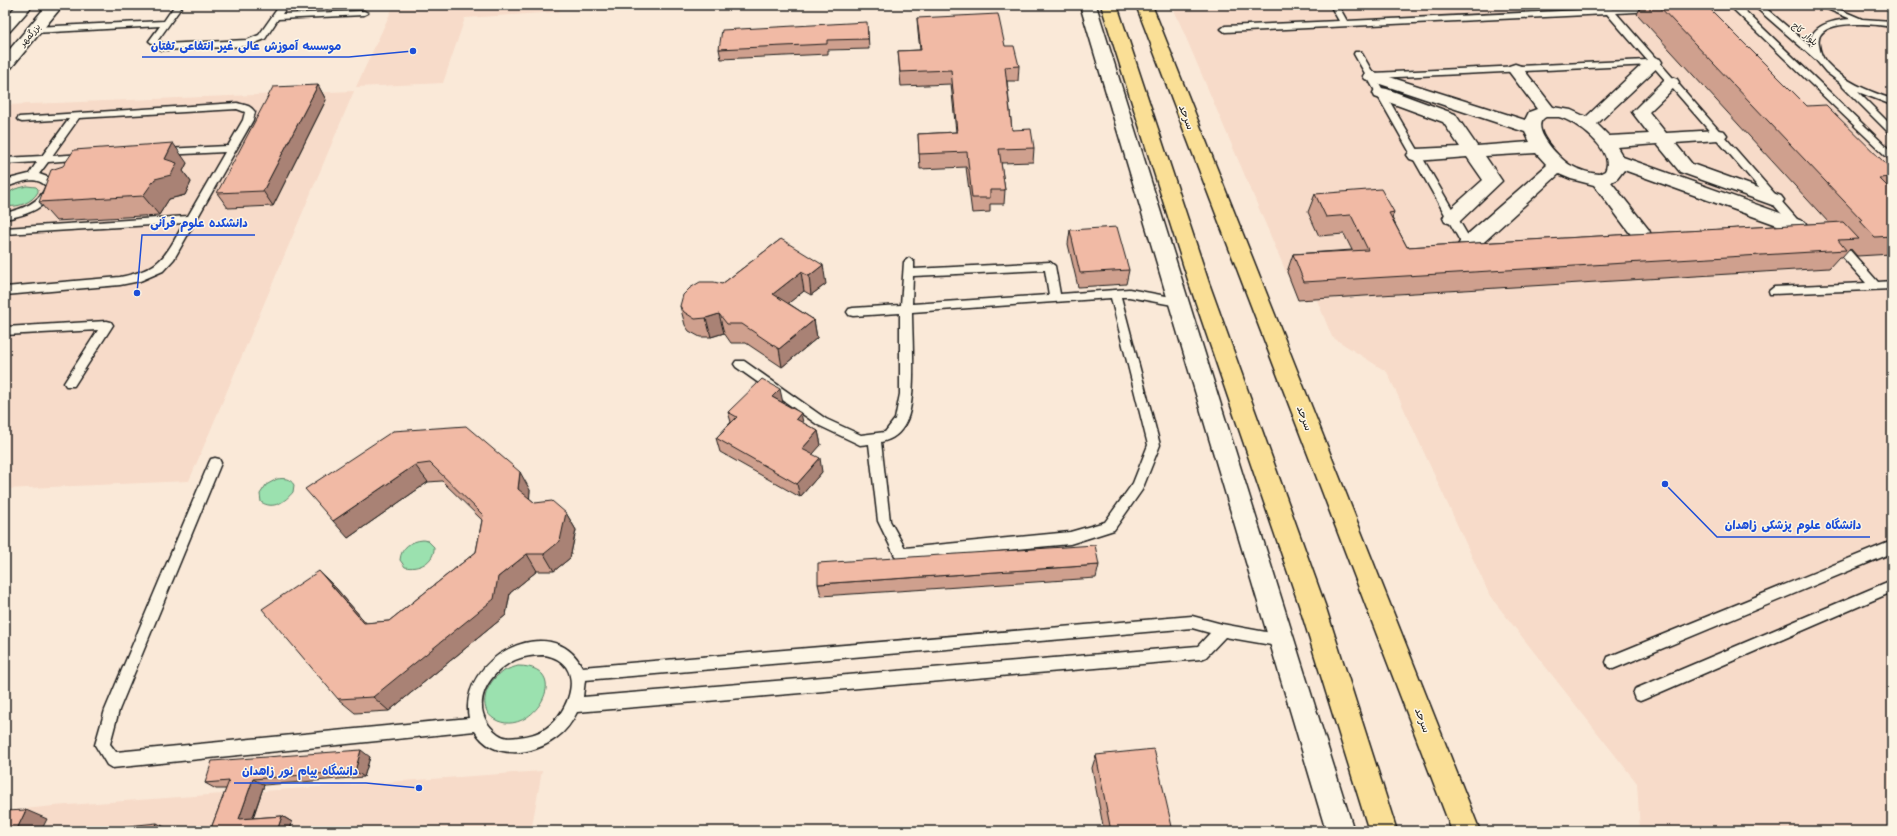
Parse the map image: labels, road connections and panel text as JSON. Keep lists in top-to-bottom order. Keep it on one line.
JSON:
{"streets":{"highway":["سرحد"],"street":["بزرگمهر"],"lane":["بلوار کاج"]},"places":["موسسه آموزش عالی غیر انتفاعی تفتان","دانشکده علوم قرآنی","دانشگاه علوم پزشکی زاهدان","دانشگاه پیام نور زاهدان"]}
